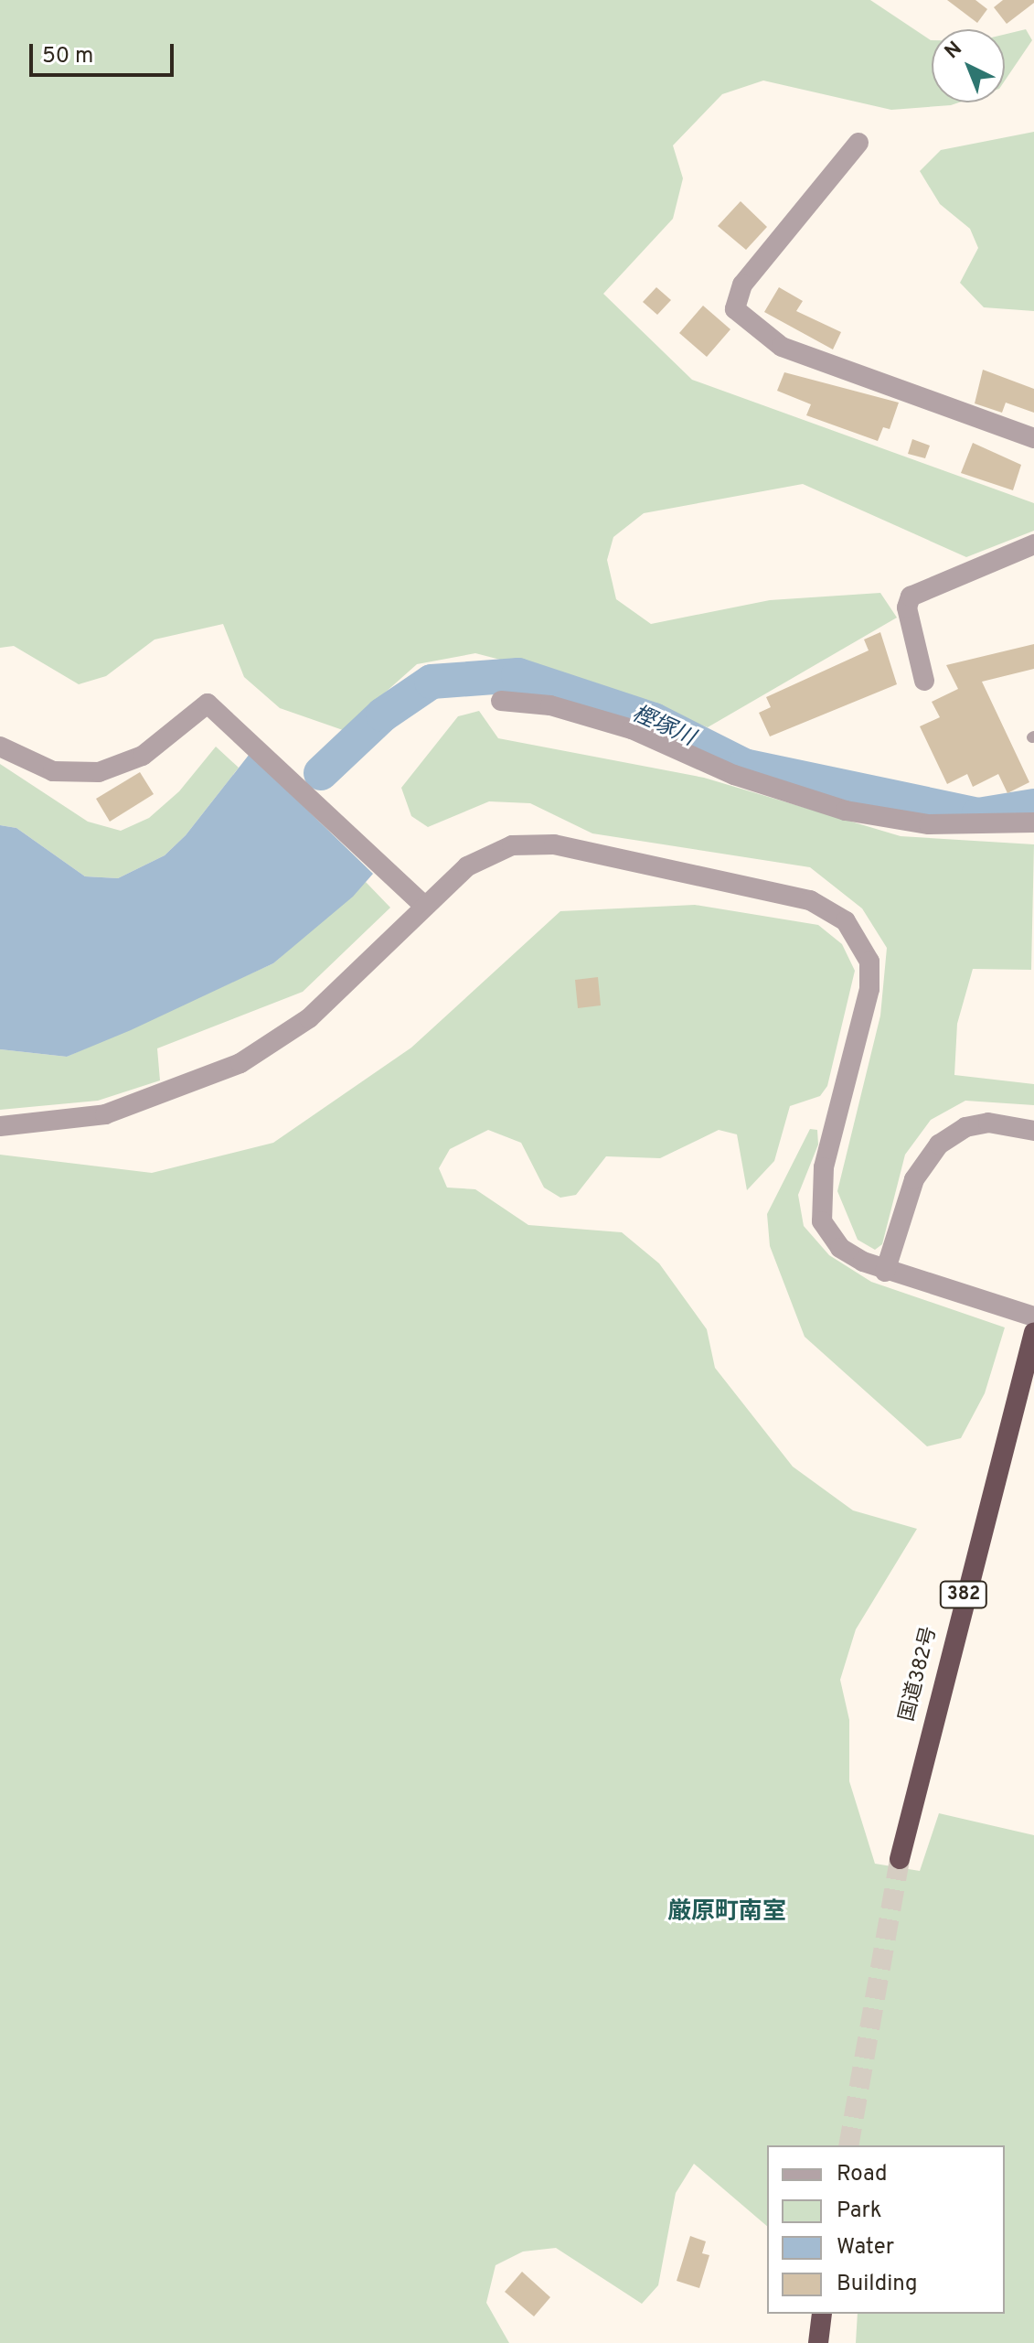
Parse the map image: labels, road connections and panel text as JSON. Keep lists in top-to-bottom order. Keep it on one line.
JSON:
{"streets":{"highway":["382","国道382号"]},"districts":["厳原町南室"],"water":["樫塚川"],"legend":["Road","Park","Water","Building"],"scale_bar":"50 m","north":"top left"}
